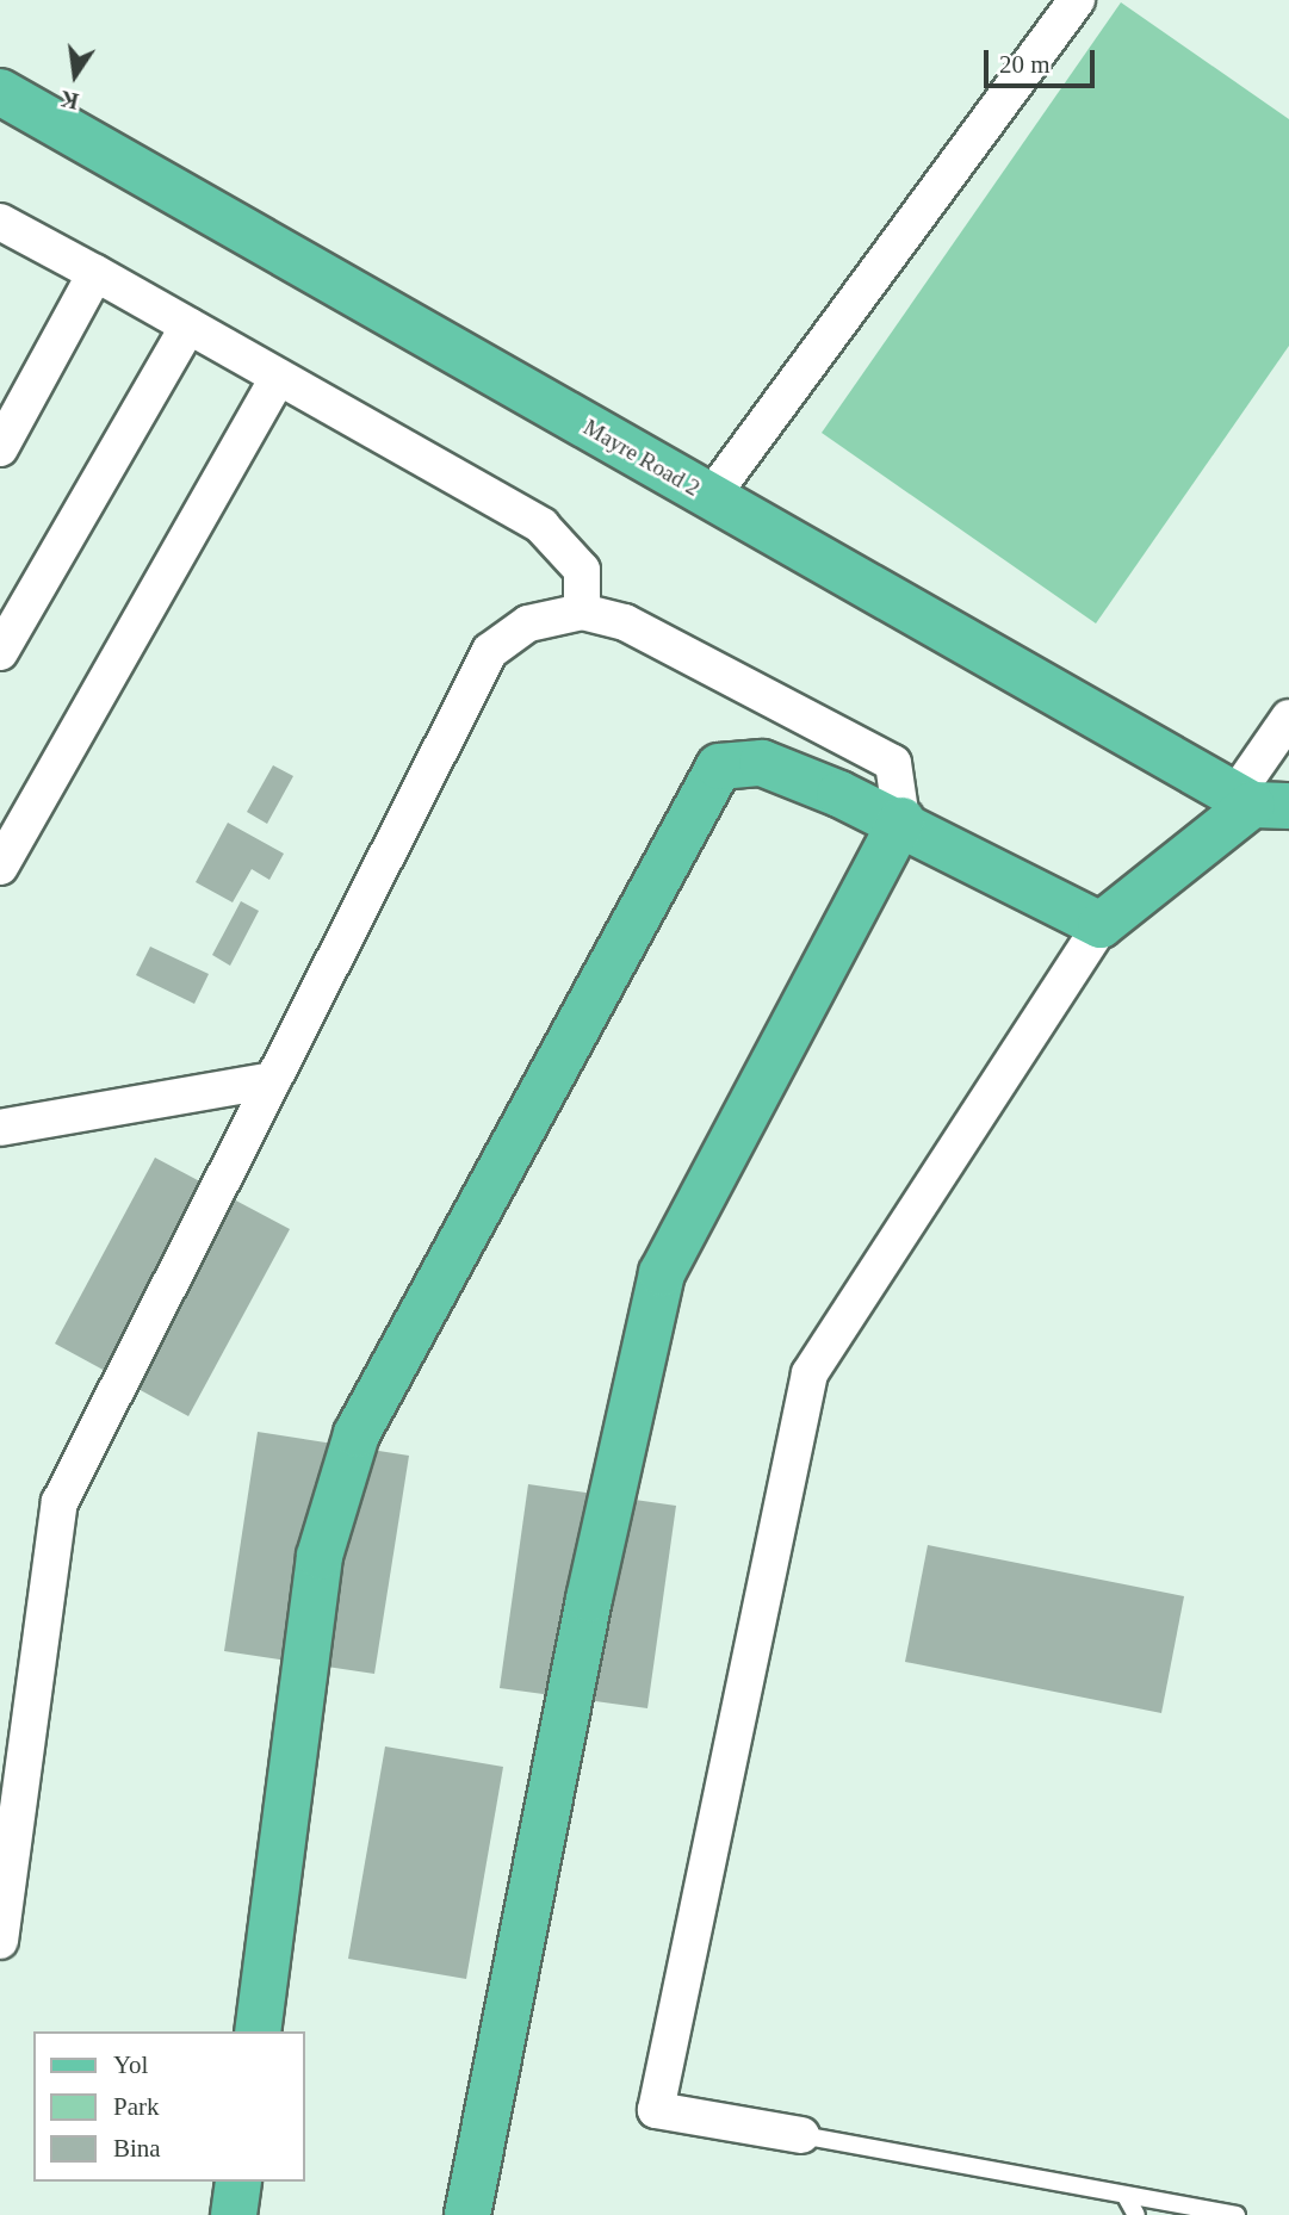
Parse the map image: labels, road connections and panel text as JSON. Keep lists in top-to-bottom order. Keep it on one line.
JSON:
{"streets":{"main road":["Mayre Road 2"]},"legend":["Yol","Park","Bina"],"scale_bar":"20 m","north":"bottom"}
